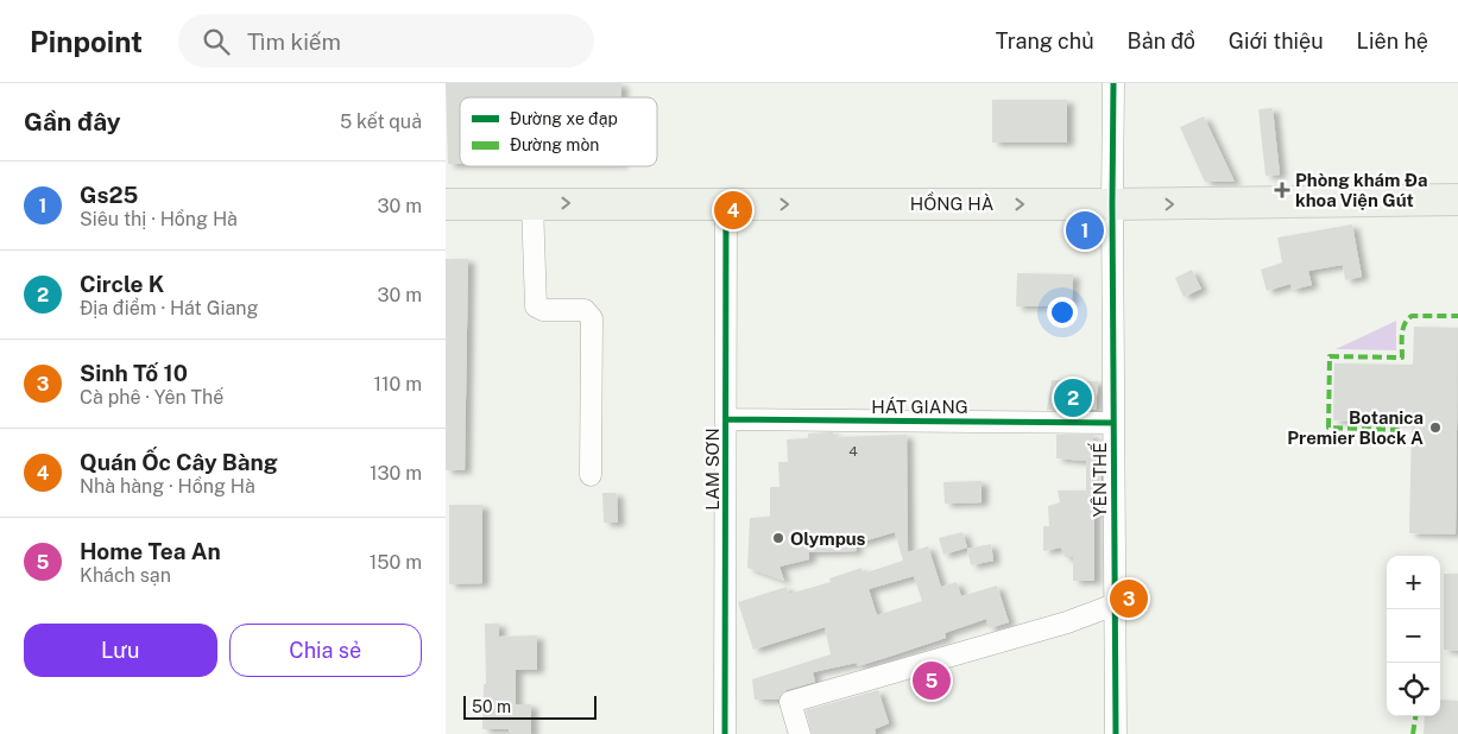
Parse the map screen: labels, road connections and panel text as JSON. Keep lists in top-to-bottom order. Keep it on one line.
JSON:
{"streets":{"main road":["HỒNG HÀ"],"street":["HÁT GIANG","LAM SƠN","YÊN THẾ"]},"crossings":[["HỒNG HÀ","LAM SƠN"],["HỒNG HÀ","YÊN THẾ"],["HÁT GIANG","LAM SƠN"],["HÁT GIANG","YÊN THẾ"]],"one_way":["HỒNG HÀ"],"places":{"health":["Phòng khám Đa khoa Viện Gút"],"other":["Botanica Premier Block A","Olympus"]},"house_numbers":["4"],"legend":["Đường xe đạp","Đường mòn"],"scale_bar":"50 m","page":{"header":"Pinpoint","search":"Tìm kiếm","nav":["Trang chủ","Bản đồ","Giới thiệu","Liên hệ"],"heading":["Gần đây","5 kết quả"],"list":[{"mark":"1","name":"Gs25","note":"Siêu thị · Hồng Hà","value":"30 m"},{"mark":"2","name":"Circle K","note":"Địa điểm · Hát Giang","value":"30 m"},{"mark":"3","name":"Sinh Tố 10","note":"Cà phê · Yên Thế","value":"110 m"},{"mark":"4","name":"Quán Ốc Cây Bàng","note":"Nhà hàng · Hồng Hà","value":"130 m"},{"mark":"5","name":"Home Tea An","note":"Khách sạn","value":"150 m"}],"pins":["4","1","2","3","5"],"map_buttons":["+","−"],"buttons":["Lưu","Chia sẻ"],"scale":"50 m"}}
